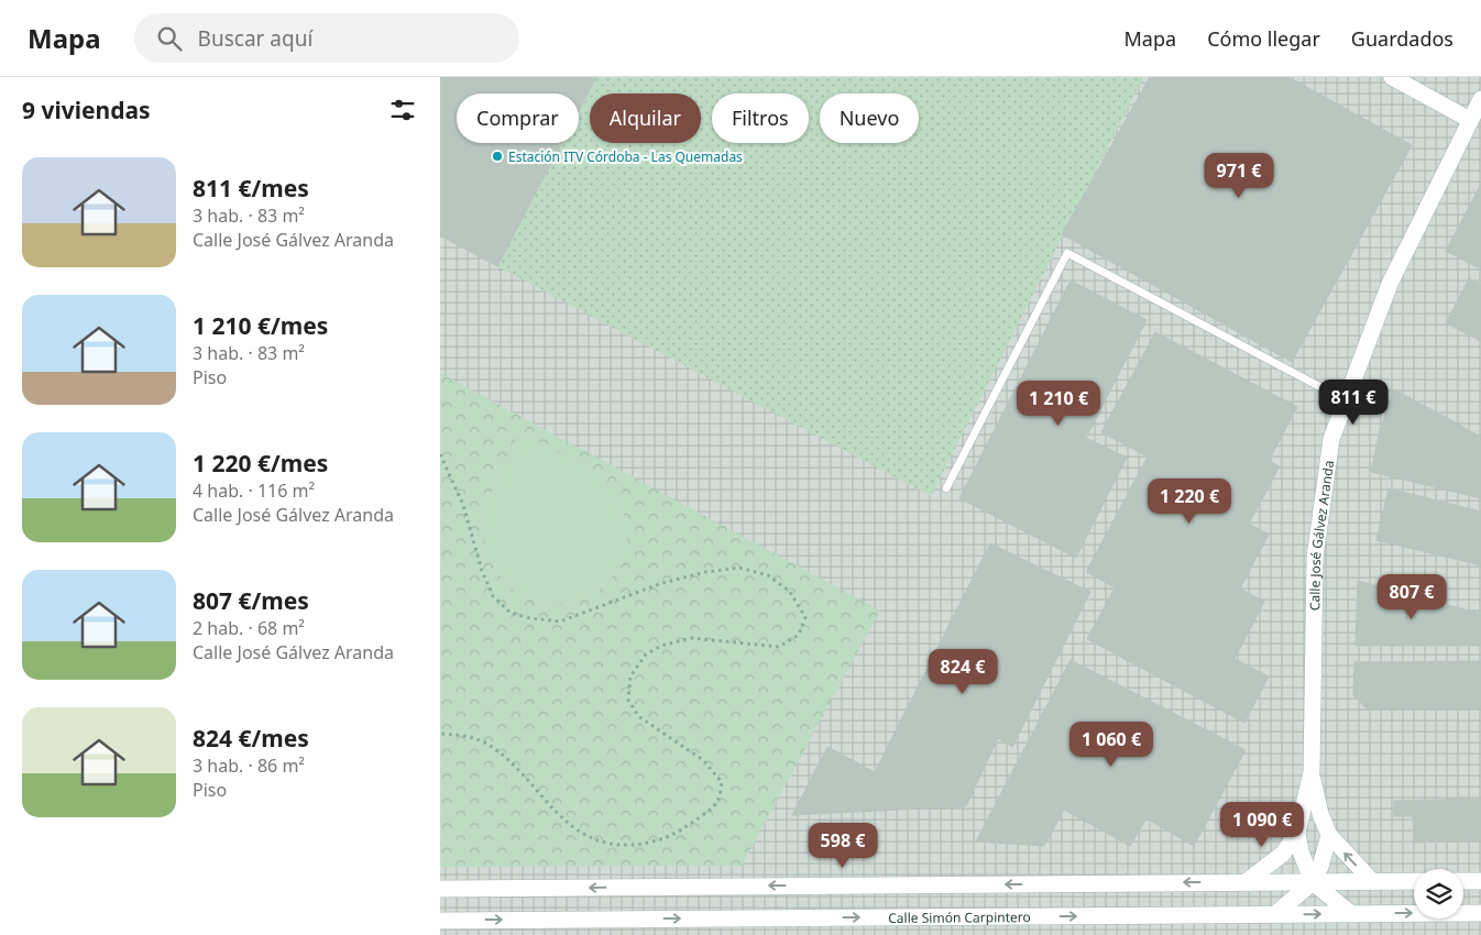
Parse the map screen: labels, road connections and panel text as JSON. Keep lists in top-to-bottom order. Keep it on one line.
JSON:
{"streets":{"street":["Calle José Gálvez Aranda","Calle Simón Carpintero"]},"places":["Estación ITV Córdoba - Las Quemadas"],"page":{"header":"Mapa","search":"Buscar aquí","nav":["Mapa","Cómo llegar","Guardados"],"heading":"9 viviendas","chip":["Comprar","Alquilar","Filtros","Nuevo"],"list":[{"name":"811 €/mes","note":"3 hab. · 83 m² · Calle José Gálvez Aranda"},{"name":"1 210 €/mes","note":"3 hab. · 83 m² · Piso"},{"name":"1 220 €/mes","note":"4 hab. · 116 m² · Calle José Gálvez Aranda"},{"name":"807 €/mes","note":"2 hab. · 68 m² · Calle José Gálvez Aranda"},{"name":"824 €/mes","note":"3 hab. · 86 m² · Piso"}],"price":["971 €","811 €","1 210 €","1 220 €","807 €","824 €","1 060 €","1 090 €","598 €"]}}
